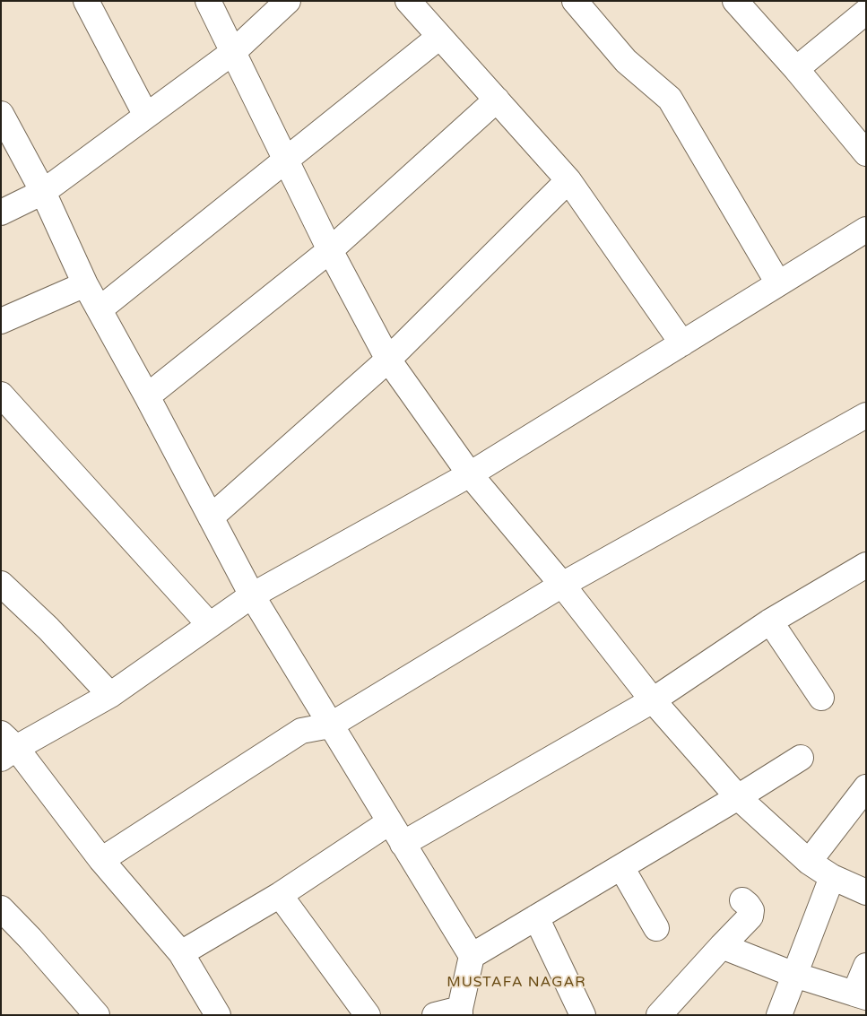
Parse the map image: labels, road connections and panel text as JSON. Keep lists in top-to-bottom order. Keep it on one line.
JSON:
{"districts":["MUSTAFA NAGAR"]}
